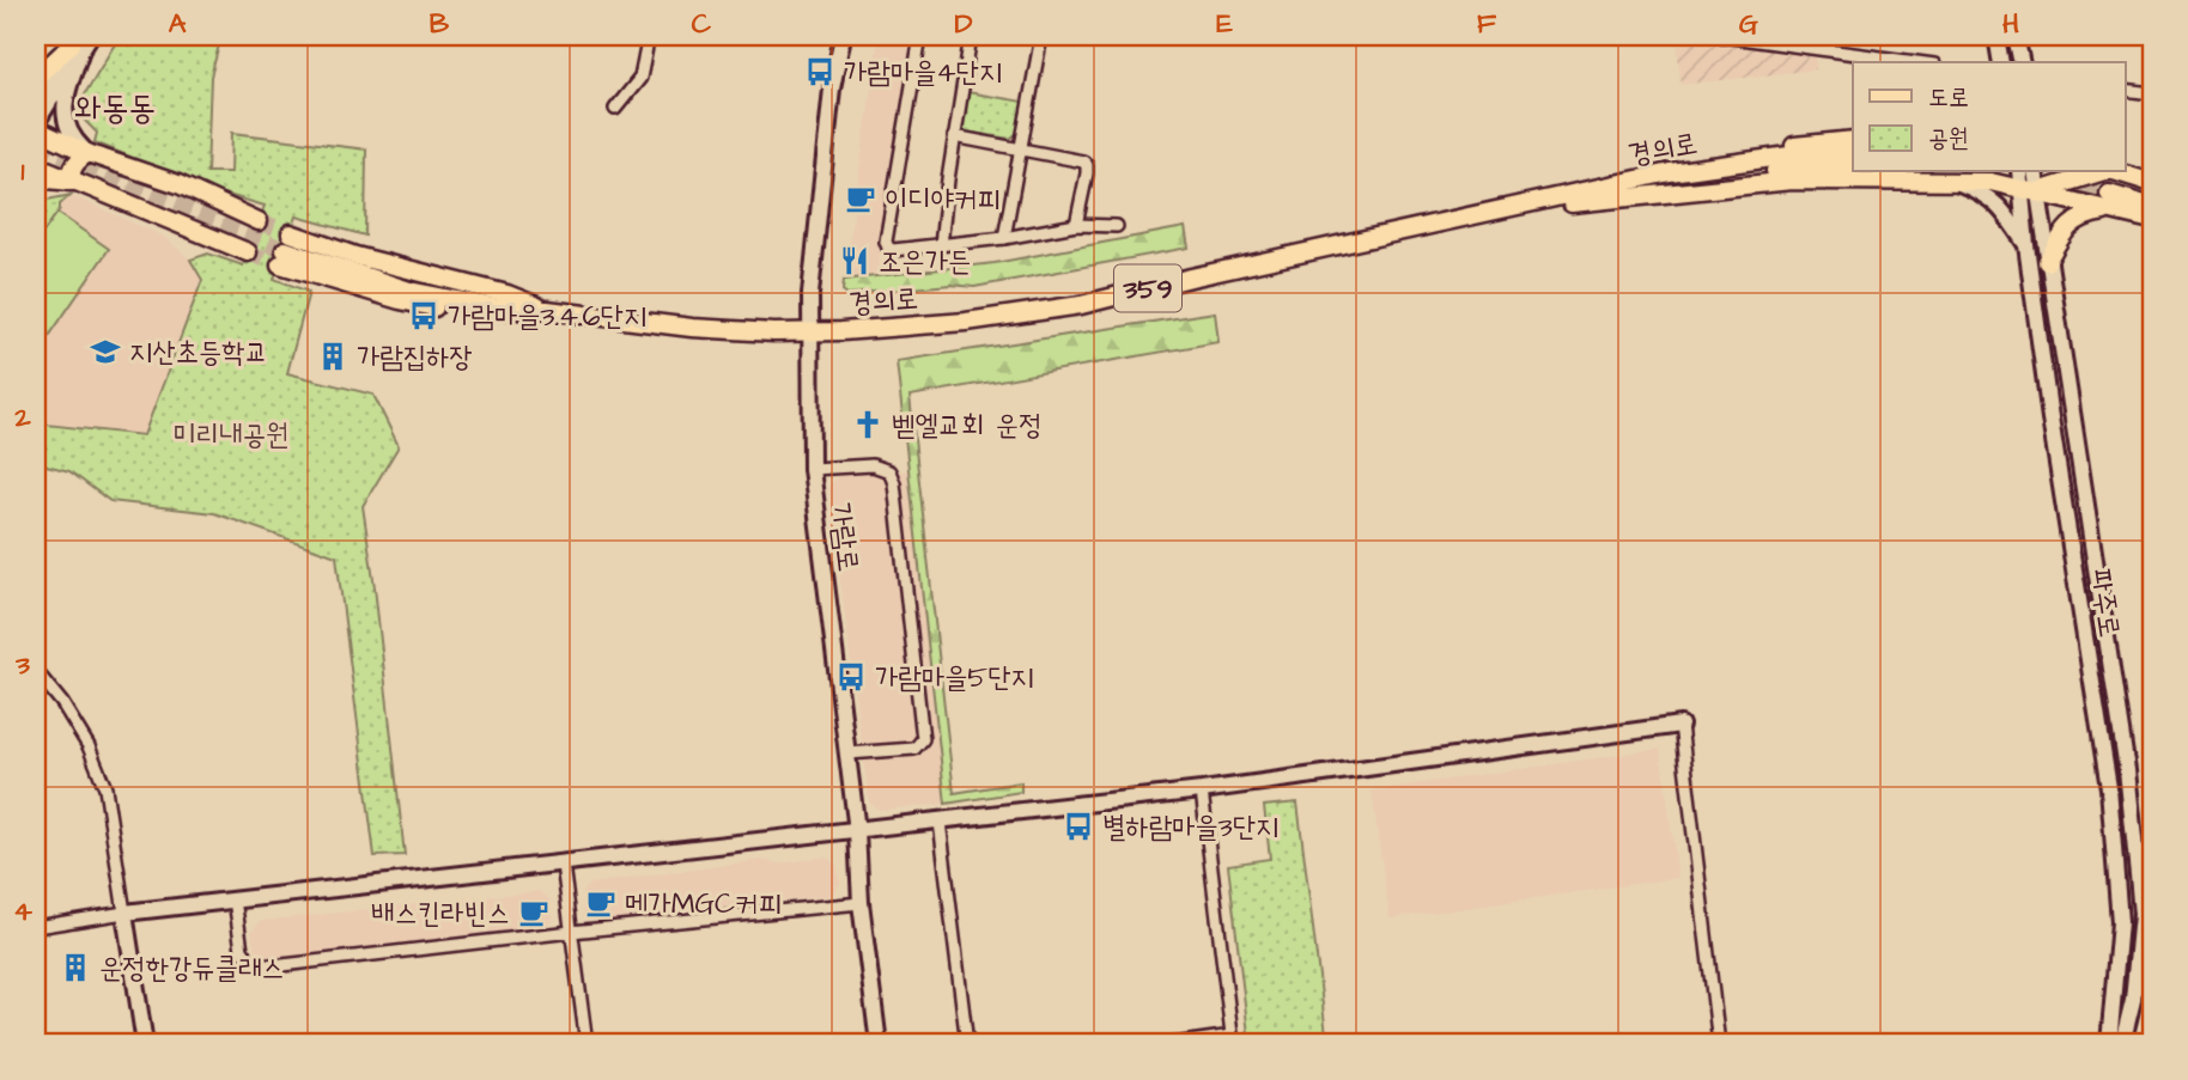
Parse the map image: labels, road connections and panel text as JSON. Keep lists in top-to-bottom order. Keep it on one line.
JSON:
{"streets":{"main road":["경의로","359"],"street":["가람로","파주로"]},"crossings":[["경의로","가람로"]],"districts":["와동동"],"parks":["미리내공원"],"places":{"bus stop":["가람마을4단지","가람마을3.4.6단지","가람마을5단지","별하람마을3단지"],"cafe":["이디야커피","메가MGC커피","배스킨라빈스"],"restaurant":["조은가든"],"school or university":["지산초등학교"],"building":["가람집하장","운정한강듀클래스"],"church":["벧엘교회 운정"]},"legend":["도로","공원"],"grid":{"columns":["A","B","C","D","E","F","G","H"],"rows":["1","2","3","4"]}}
